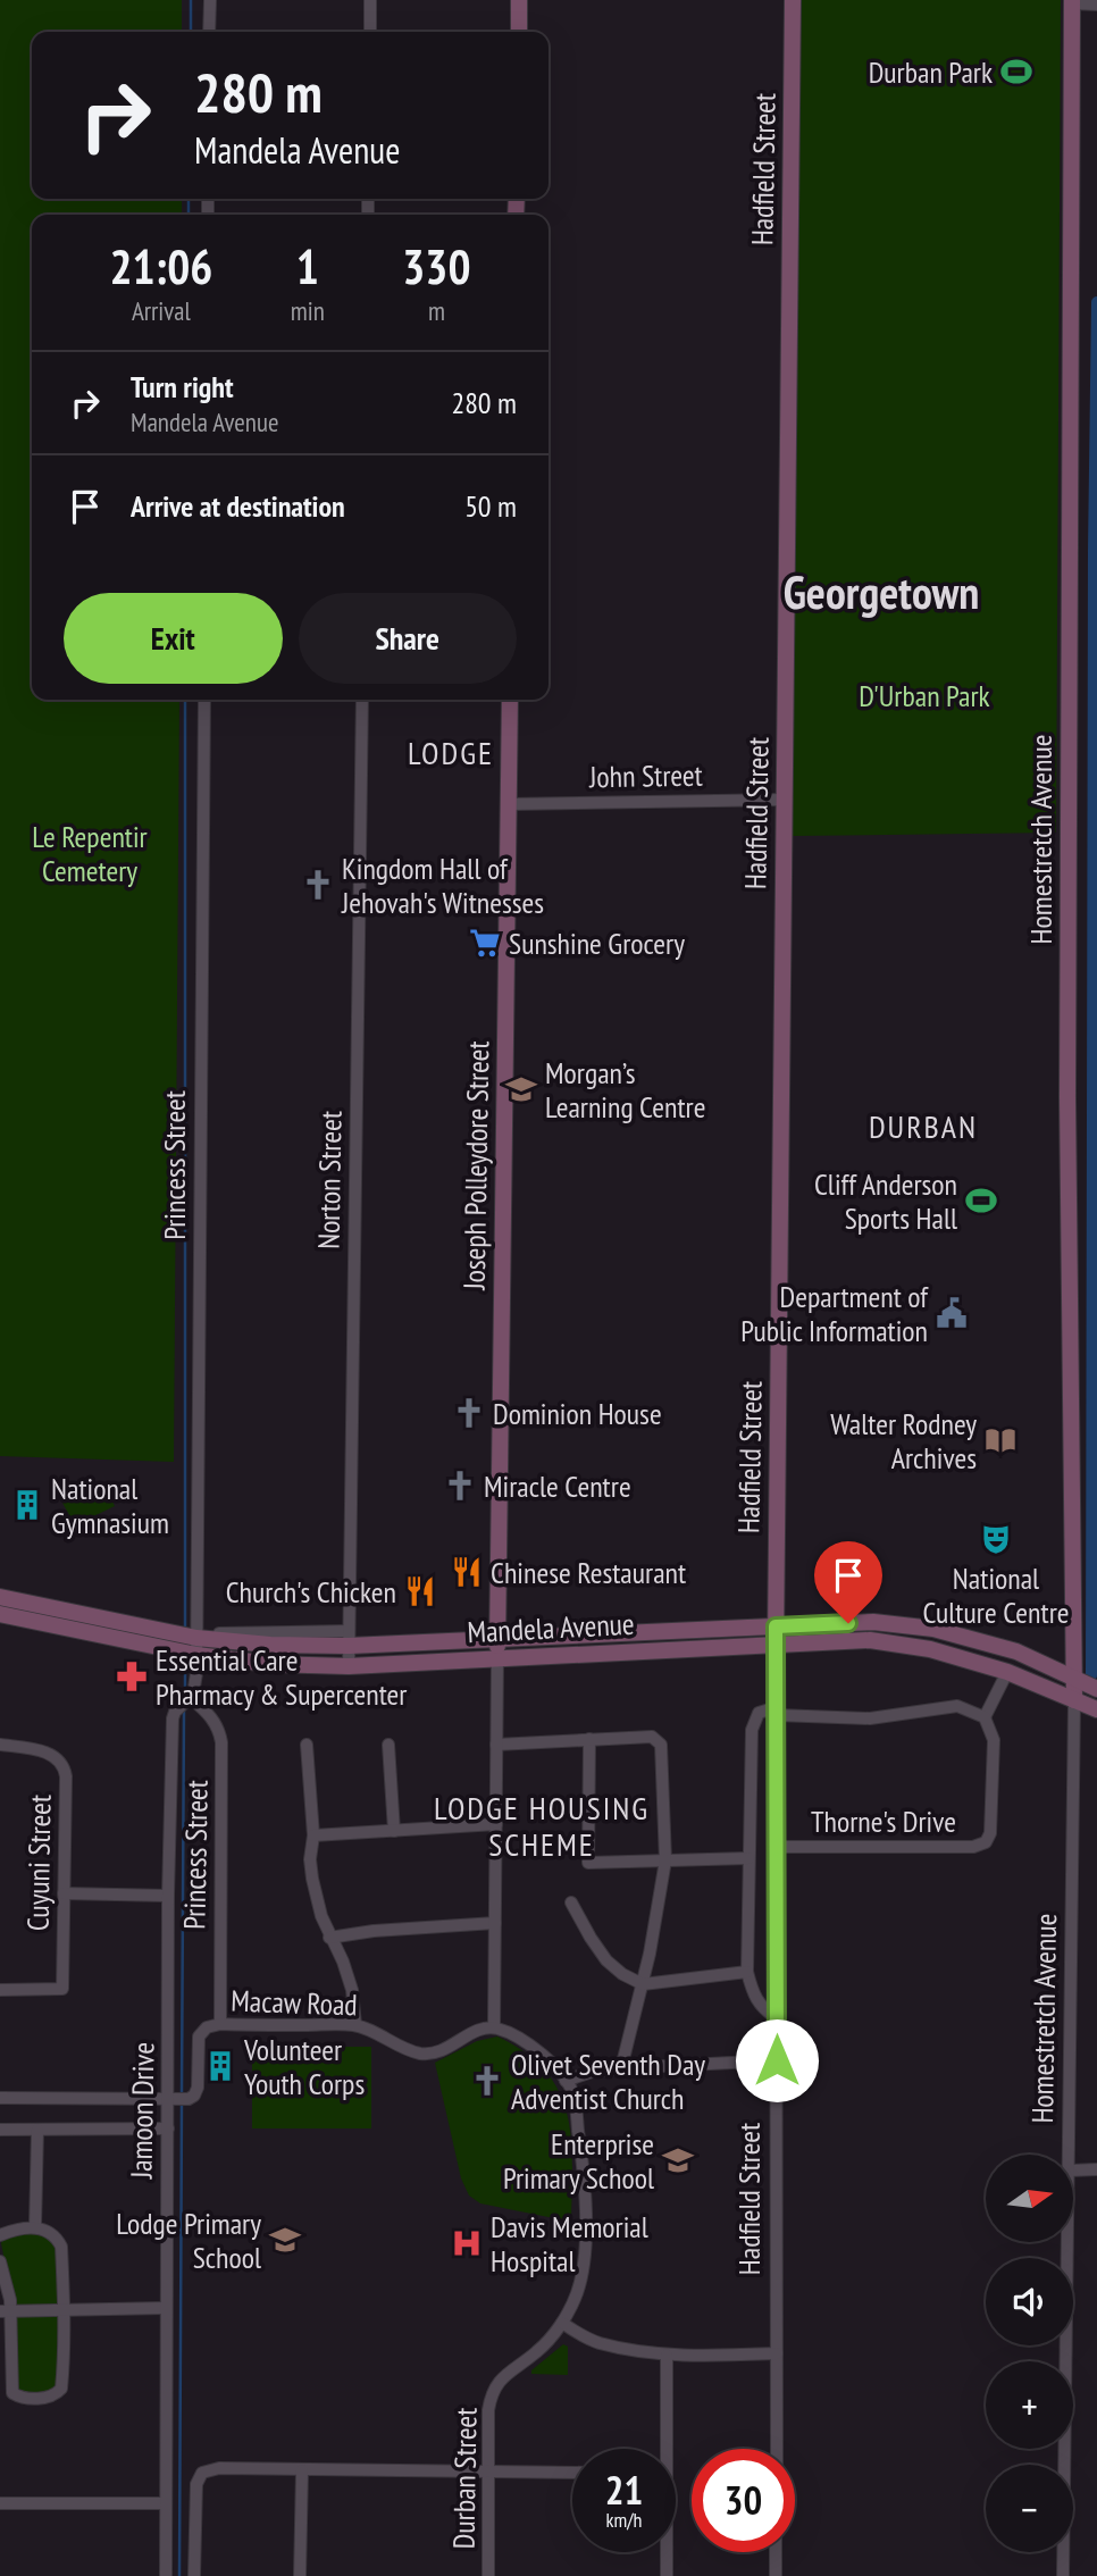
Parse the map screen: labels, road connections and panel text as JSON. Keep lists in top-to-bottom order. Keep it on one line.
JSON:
{"streets":{"main road":["Hadfield Street","Homestretch Avenue","Joseph Polleydore Street","Mandela Avenue"],"street":["John Street","Princess Street","Norton Street","Thorne's Drive","Cuyuni Street","Macaw Road","Jamoon Drive","Durban Street"]},"crossings":[["Hadfield Street","John Street"],["Hadfield Street","Mandela Avenue"],["Hadfield Street","Thorne's Drive"],["John Street","Joseph Polleydore Street"],["Homestretch Avenue","Mandela Avenue"],["Princess Street","Mandela Avenue"],["Princess Street","Macaw Road"],["Princess Street","Jamoon Drive"],["Joseph Polleydore Street","Mandela Avenue"],["Norton Street","Mandela Avenue"],["Macaw Road","Jamoon Drive"],["Macaw Road","Durban Street"]],"districts":["Georgetown","LODGE","DURBAN","LODGE HOUSING SCHEME"],"parks":["D'Urban Park","Le Repentir Cemetery"],"places":{"sports":["Durban Park","Cliff Anderson Sports Hall"],"church":["Kingdom Hall of Jehovah's Witnesses","Dominion House","Miracle Centre","Olivet Seventh Day Adventist Church"],"supermarket":["Sunshine Grocery"],"school or university":["Morgan’s Learning Centre","Enterprise Primary School","Lodge Primary School"],"public building":["Department of Public Information"],"library":["Walter Rodney Archives"],"building":["National Gymnasium","Volunteer Youth Corps"],"theatre":["National Culture Centre"],"restaurant":["Chinese Restaurant","Church's Chicken"],"pharmacy":["Essential Care Pharmacy & Supercenter"],"hospital":["Davis Memorial Hospital"]},"north":"right","page":{"turn":["280 m","Mandela Avenue"],"eta":["21:06","Arrival","1","min","330","m"],"list":[{"name":"Turn right","note":"Mandela Avenue","value":"280 m"},{"name":"Arrive at destination","value":"50 m"}],"buttons":["Exit","Share"],"map_buttons":["+","−"],"speed":"21 km/h","limit":"30"}}
